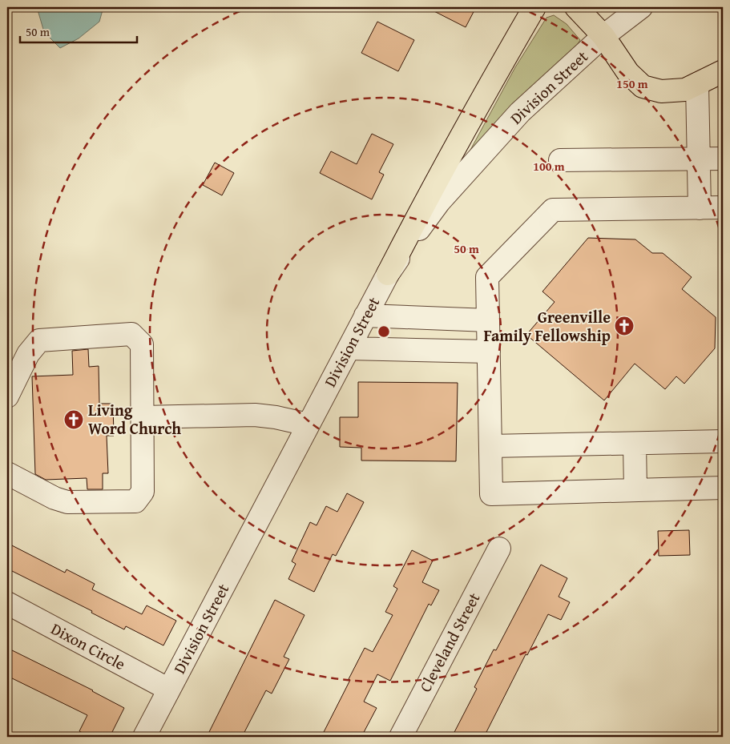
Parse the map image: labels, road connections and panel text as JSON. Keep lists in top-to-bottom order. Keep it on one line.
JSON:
{"streets":{"street":["Division Street","Cleveland Street","Dixon Circle"]},"crossings":[["Division Street","Dixon Circle"]],"places":{"church":["Greenville Family Fellowship","Living Word Church"]},"scale_bar":"50 m","rings":["150 m","100 m","50 m"]}
